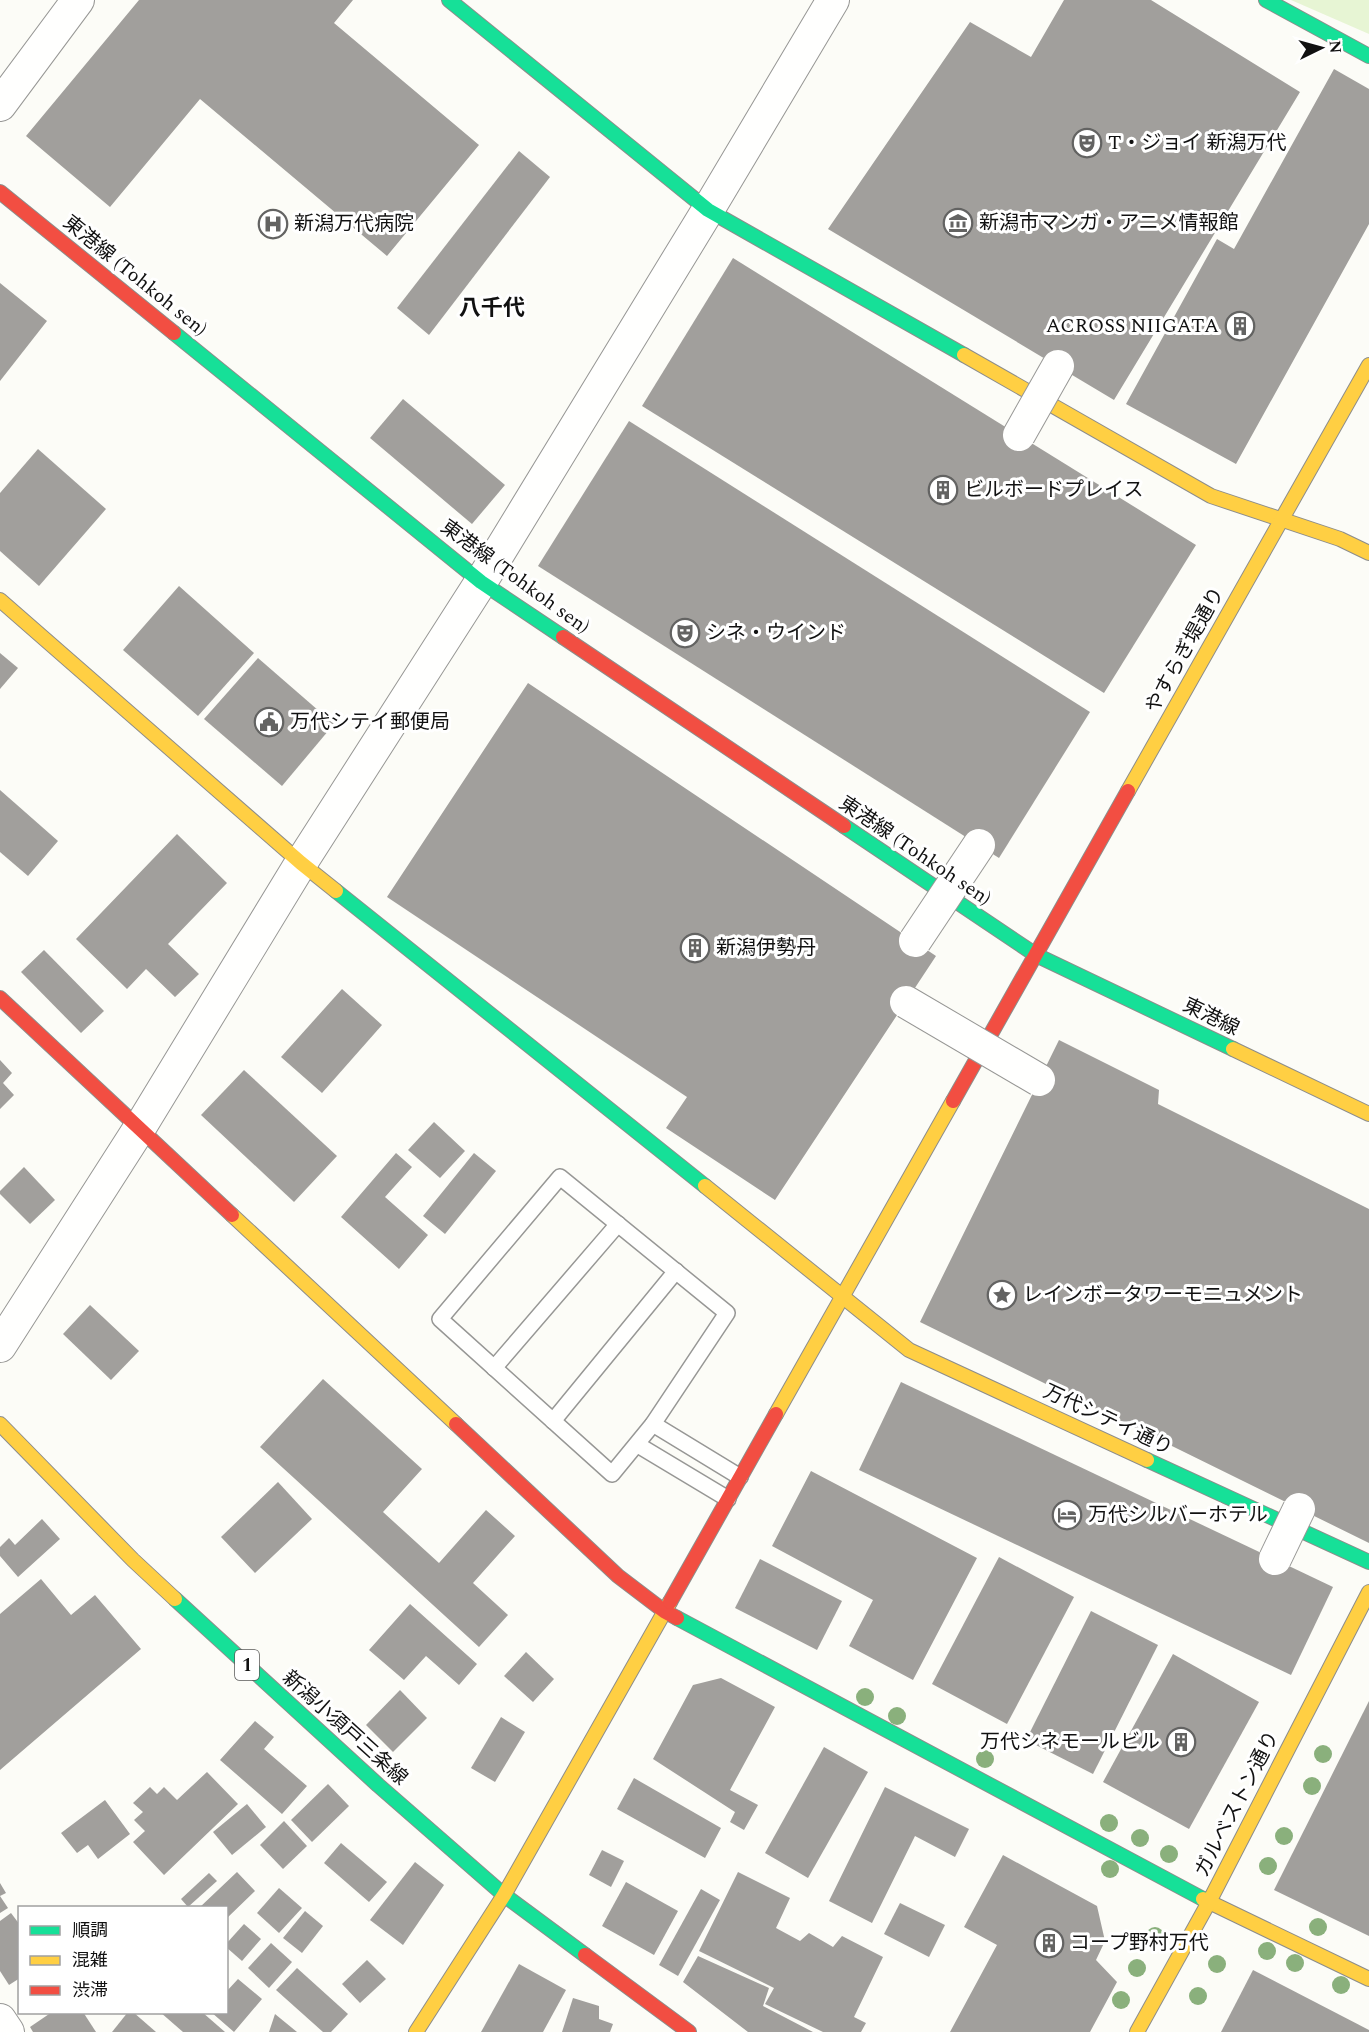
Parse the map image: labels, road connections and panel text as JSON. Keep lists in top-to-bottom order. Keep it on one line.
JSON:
{"streets":{"street":["東港線 (Tohkoh sen)","やすらぎ堤通り","東港線","万代シテイ通り","1","新潟小須戸三条線","ガルベストン通り"]},"crossings":[["東港線 (Tohkoh sen)","やすらぎ堤通り"],["東港線 (Tohkoh sen)","東港線"],["やすらぎ堤通り","東港線"],["やすらぎ堤通り","万代シテイ通り"],["やすらぎ堤通り","新潟小須戸三条線"]],"districts":["八千代"],"places":{"theatre":["T・ジョイ 新潟万代","シネ・ウインド"],"museum":["新潟市マンガ・アニメ情報館"],"hospital":["新潟万代病院"],"building":["ACROSS NIIGATA","ビルボードプレイス","新潟伊勢丹","万代シネモールビル","コープ野村万代"],"public building":["万代シテイ郵便局"],"place":["レインボータワーモニュメント"],"hotel":["万代シルバーホテル"]},"legend":["順調","混雑","渋滞"],"north":"right"}
